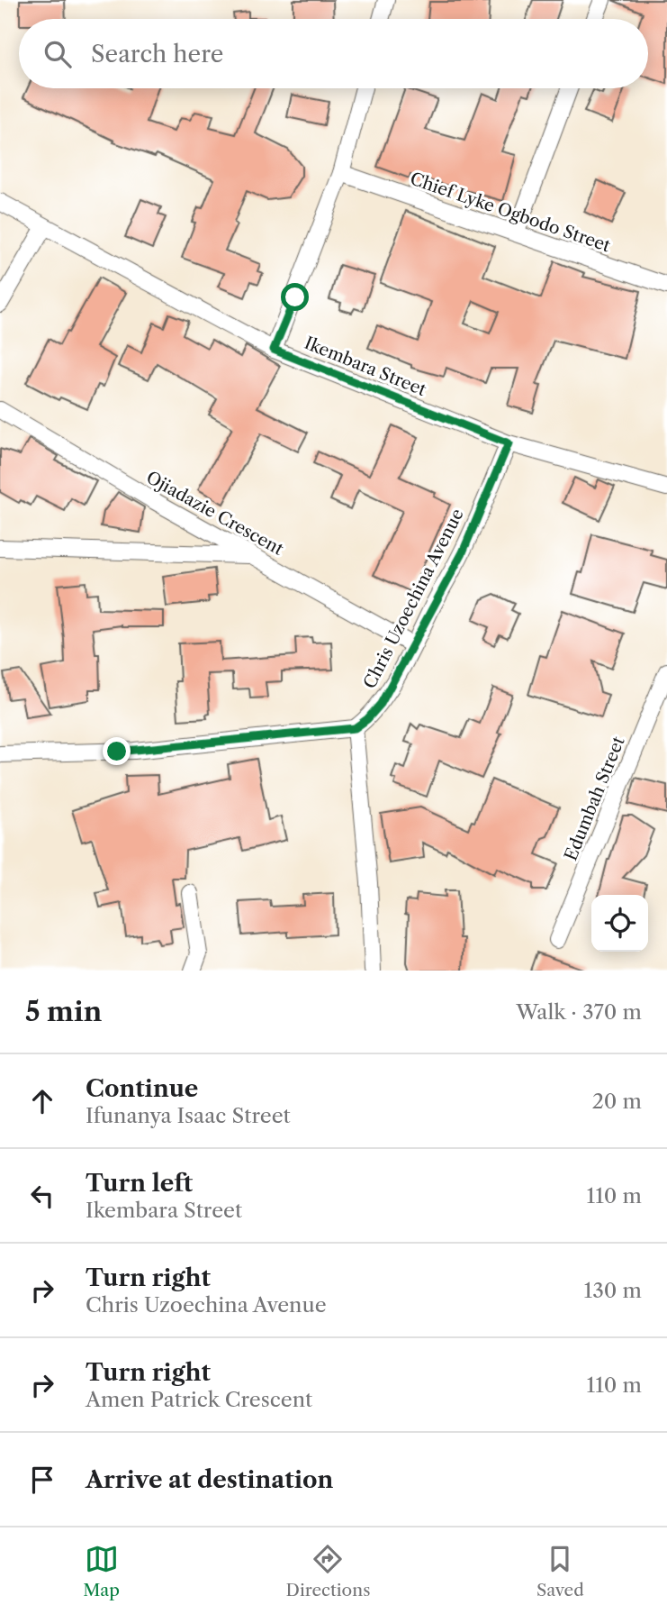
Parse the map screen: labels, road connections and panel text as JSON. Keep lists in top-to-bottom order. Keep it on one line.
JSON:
{"streets":{"street":["Chief Lyke Ogbodo Street","Ikembara Street","Ojiadazie Crescent","Chris Uzoechina Avenue","Edumbah Street"]},"crossings":[["Ikembara Street","Chris Uzoechina Avenue"],["Ojiadazie Crescent","Chris Uzoechina Avenue"]],"page":{"search":"Search here","heading":["5 min","Walk · 370 m"],"list":[["Continue","Ifunanya Isaac Street","20 m"],["Turn left","Ikembara Street","110 m"],["Turn right","Chris Uzoechina Avenue","130 m"],["Turn right","Amen Patrick Crescent","110 m"],"Arrive at destination"],"nav":["Map","Directions","Saved"]}}
